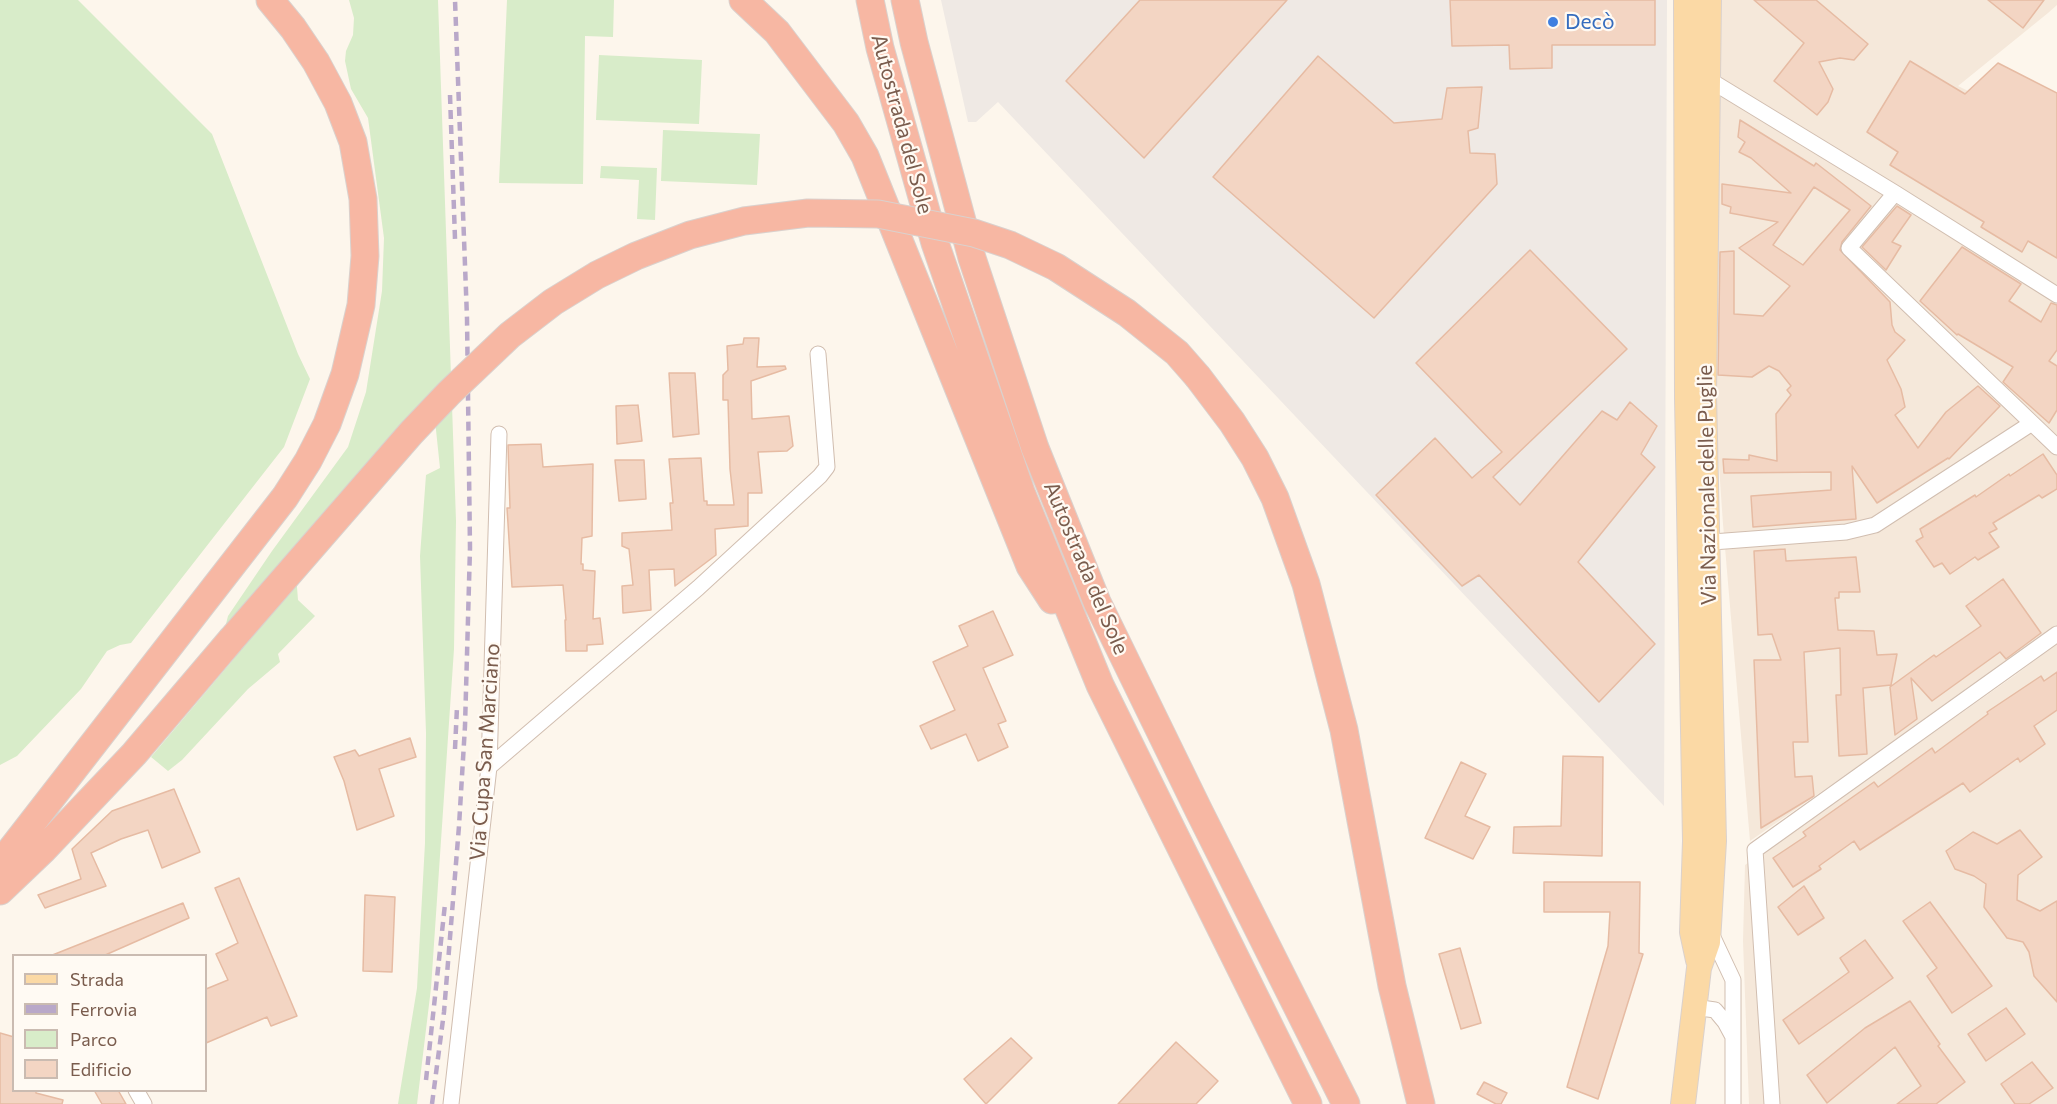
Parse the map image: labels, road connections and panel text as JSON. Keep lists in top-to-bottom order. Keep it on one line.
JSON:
{"streets":{"highway":["Autostrada del Sole"],"main road":["Via Nazionale delle Puglie"],"street":["Via Cupa San Marciano"]},"places":["Decò"],"legend":["Strada","Ferrovia","Parco","Edificio"]}
